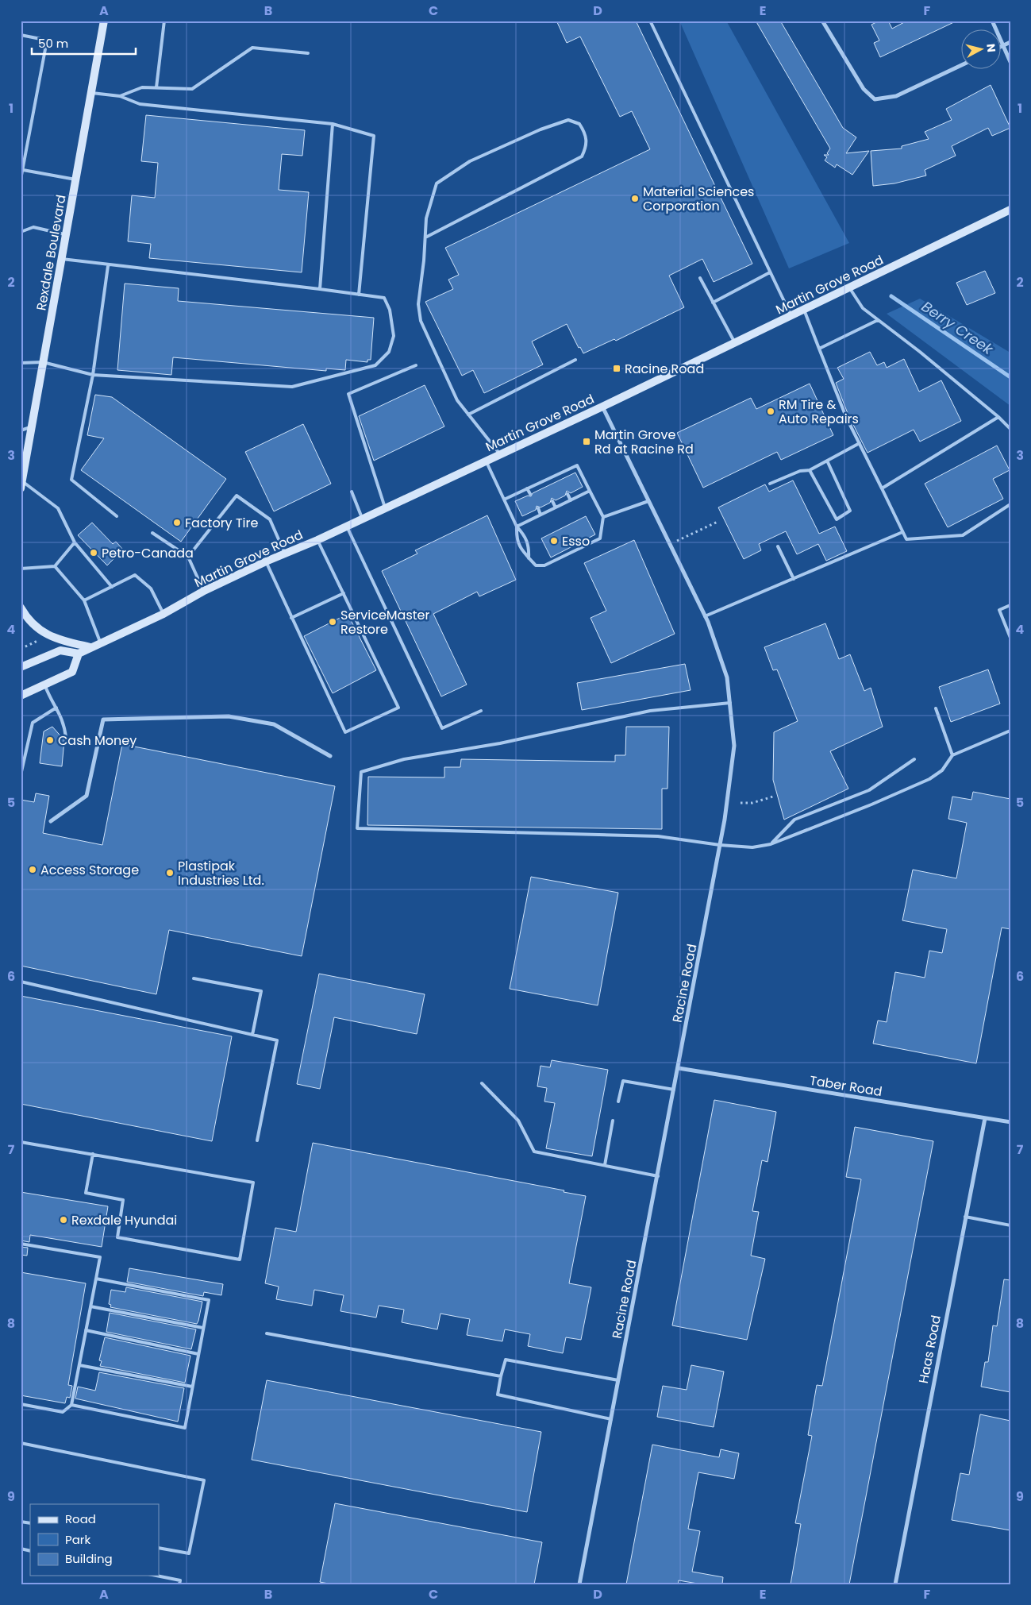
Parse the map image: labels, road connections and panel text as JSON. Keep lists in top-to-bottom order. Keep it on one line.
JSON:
{"streets":{"main road":["Rexdale Boulevard","Martin Grove Road"],"street":["Racine Road","Taber Road","Haas Road"]},"crossings":[["Martin Grove Road","Racine Road"],["Racine Road","Taber Road"],["Taber Road","Haas Road"]],"water":["Berry Creek"],"places":{"other":["Material Sciences Corporation","RM Tire & Auto Repairs","Factory Tire","Esso","Petro-Canada","ServiceMaster Restore","Cash Money","Access Storage","Plastipak Industries Ltd.","Rexdale Hyundai"],"transit":["Racine Road","Martin Grove Rd at Racine Rd"]},"legend":["Road","Park","Building"],"scale_bar":"50 m","north":"right","grid":{"columns":["A","B","C","D","E","F"],"rows":["1","2","3","4","5","6","7","8","9"]}}
